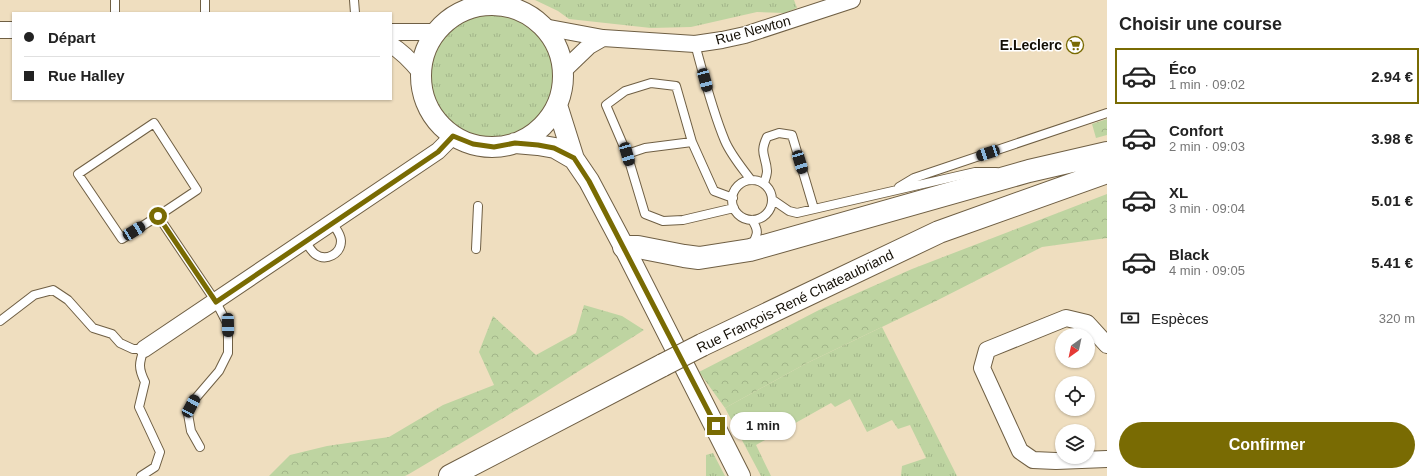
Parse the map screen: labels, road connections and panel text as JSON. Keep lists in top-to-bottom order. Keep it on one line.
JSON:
{"streets":{"main road":["Rue François-René Chateaubriand"],"street":["Rue Newton"]},"places":{"supermarket":["E.Leclerc"]},"north":"bottom left","page":{"heading":"Choisir une course","banner":["Départ","Rue Halley"],"list":[{"name":"Éco","note":"1 min · 09:02","value":"2.94 €"},{"name":"Confort","note":"2 min · 09:03","value":"3.98 €"},{"name":"XL","note":"3 min · 09:04","value":"5.01 €"},{"name":"Black","note":"4 min · 09:05","value":"5.41 €"}],"pay":["Espèces","320 m"],"bubble":"1 min","buttons":"Confirmer"}}
